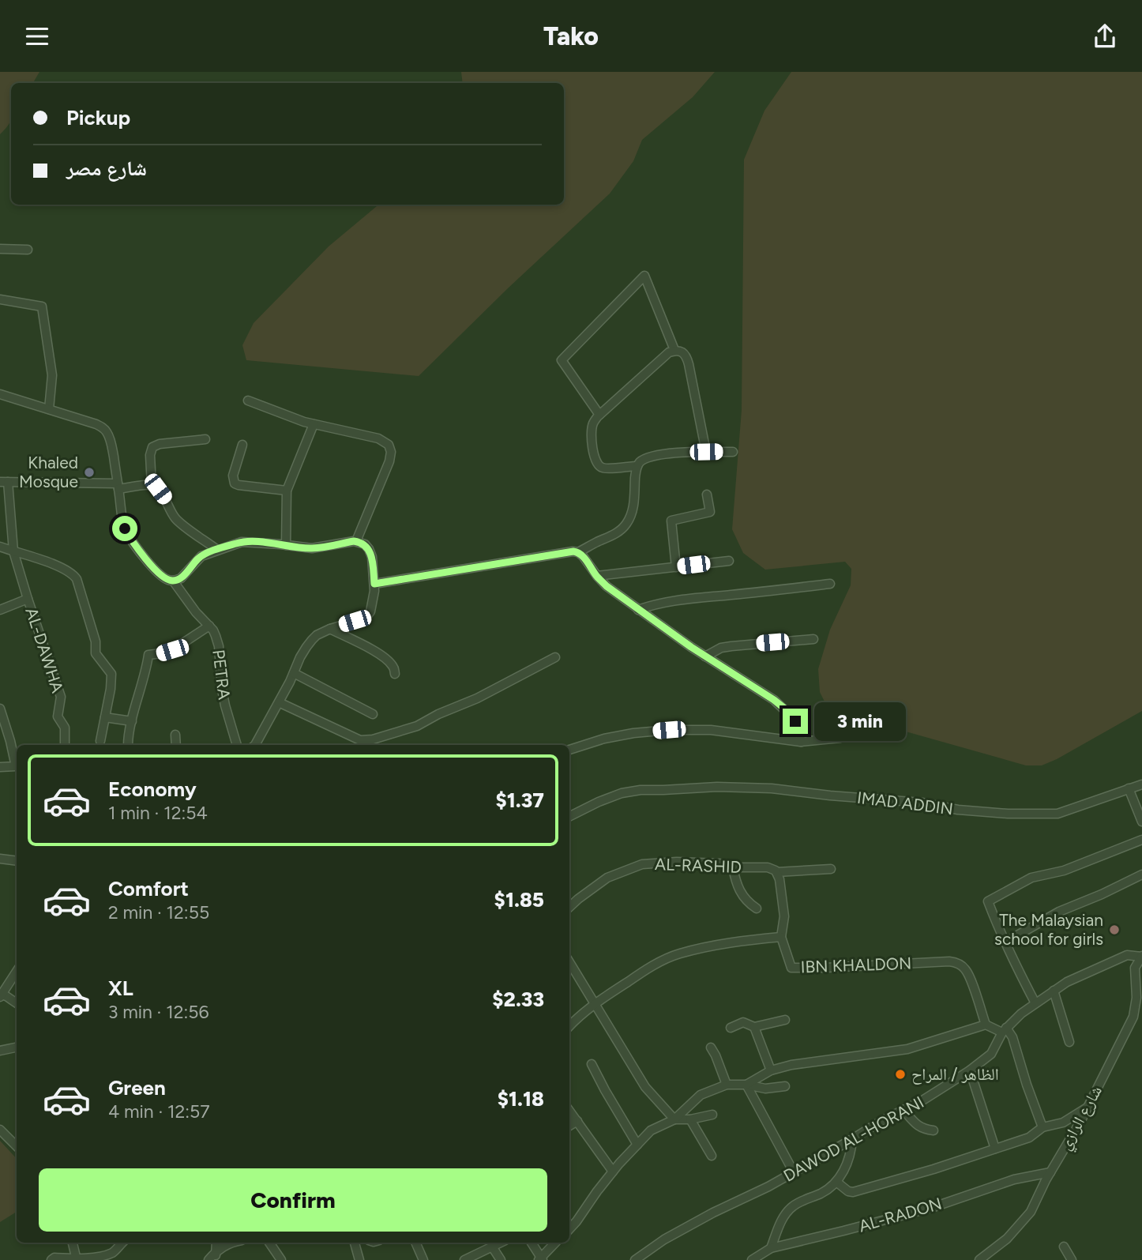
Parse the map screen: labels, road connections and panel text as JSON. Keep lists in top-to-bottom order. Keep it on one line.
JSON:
{"streets":{"street":["AL-DAWHA","PETRA","IMAD ADDIN","AL-RASHID","IBN KHALDON","شارع الرازي","DAWOD AL-HORANI","AL-RADON"]},"crossings":[["شارع الرازي","DAWOD AL-HORANI"],["شارع الرازي","AL-RADON"]],"places":["Khaled Mosque","The Malaysian school for girls","الظاهر / المراح"],"page":{"header":"Tako","banner":["Pickup","شارع مصر"],"bubble":"3 min","list":[{"name":"Economy","note":"1 min · 12:54","value":"$1.37"},{"name":"Comfort","note":"2 min · 12:55","value":"$1.85"},{"name":"XL","note":"3 min · 12:56","value":"$2.33"},{"name":"Green","note":"4 min · 12:57","value":"$1.18"}],"buttons":"Confirm"}}
